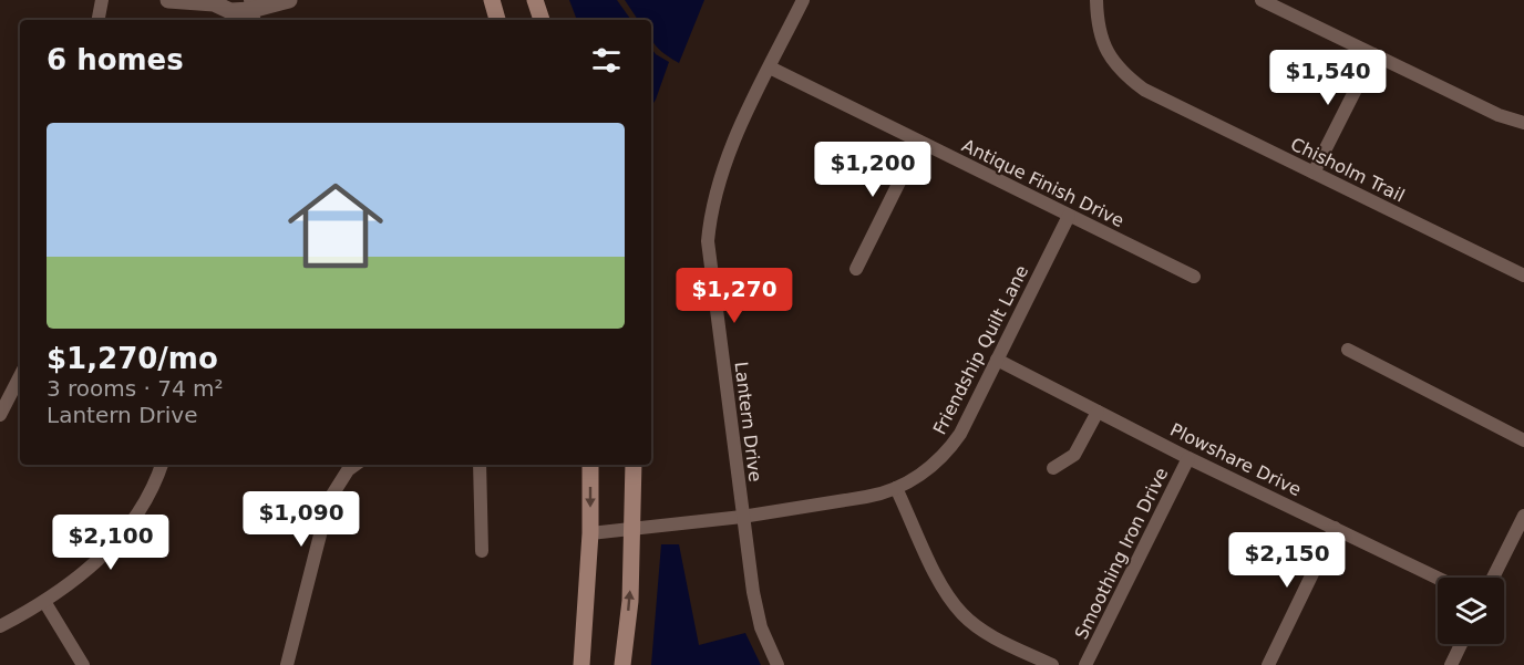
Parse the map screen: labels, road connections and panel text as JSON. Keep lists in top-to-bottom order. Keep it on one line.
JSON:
{"streets":{"street":["Chisholm Trail","Antique Finish Drive","Friendship Quilt Lane","Lantern Drive","Plowshare Drive","Smoothing Iron Drive"]},"crossings":[["Antique Finish Drive","Friendship Quilt Lane"],["Antique Finish Drive","Lantern Drive"],["Friendship Quilt Lane","Lantern Drive"],["Friendship Quilt Lane","Plowshare Drive"],["Plowshare Drive","Smoothing Iron Drive"]],"page":{"heading":"6 homes","price":["$1,540","$1,200","$1,270","$1,090","$2,100","$2,150"],"list":[{"name":"$1,270/mo","note":"3 rooms · 74 m² · Lantern Drive"}]}}
